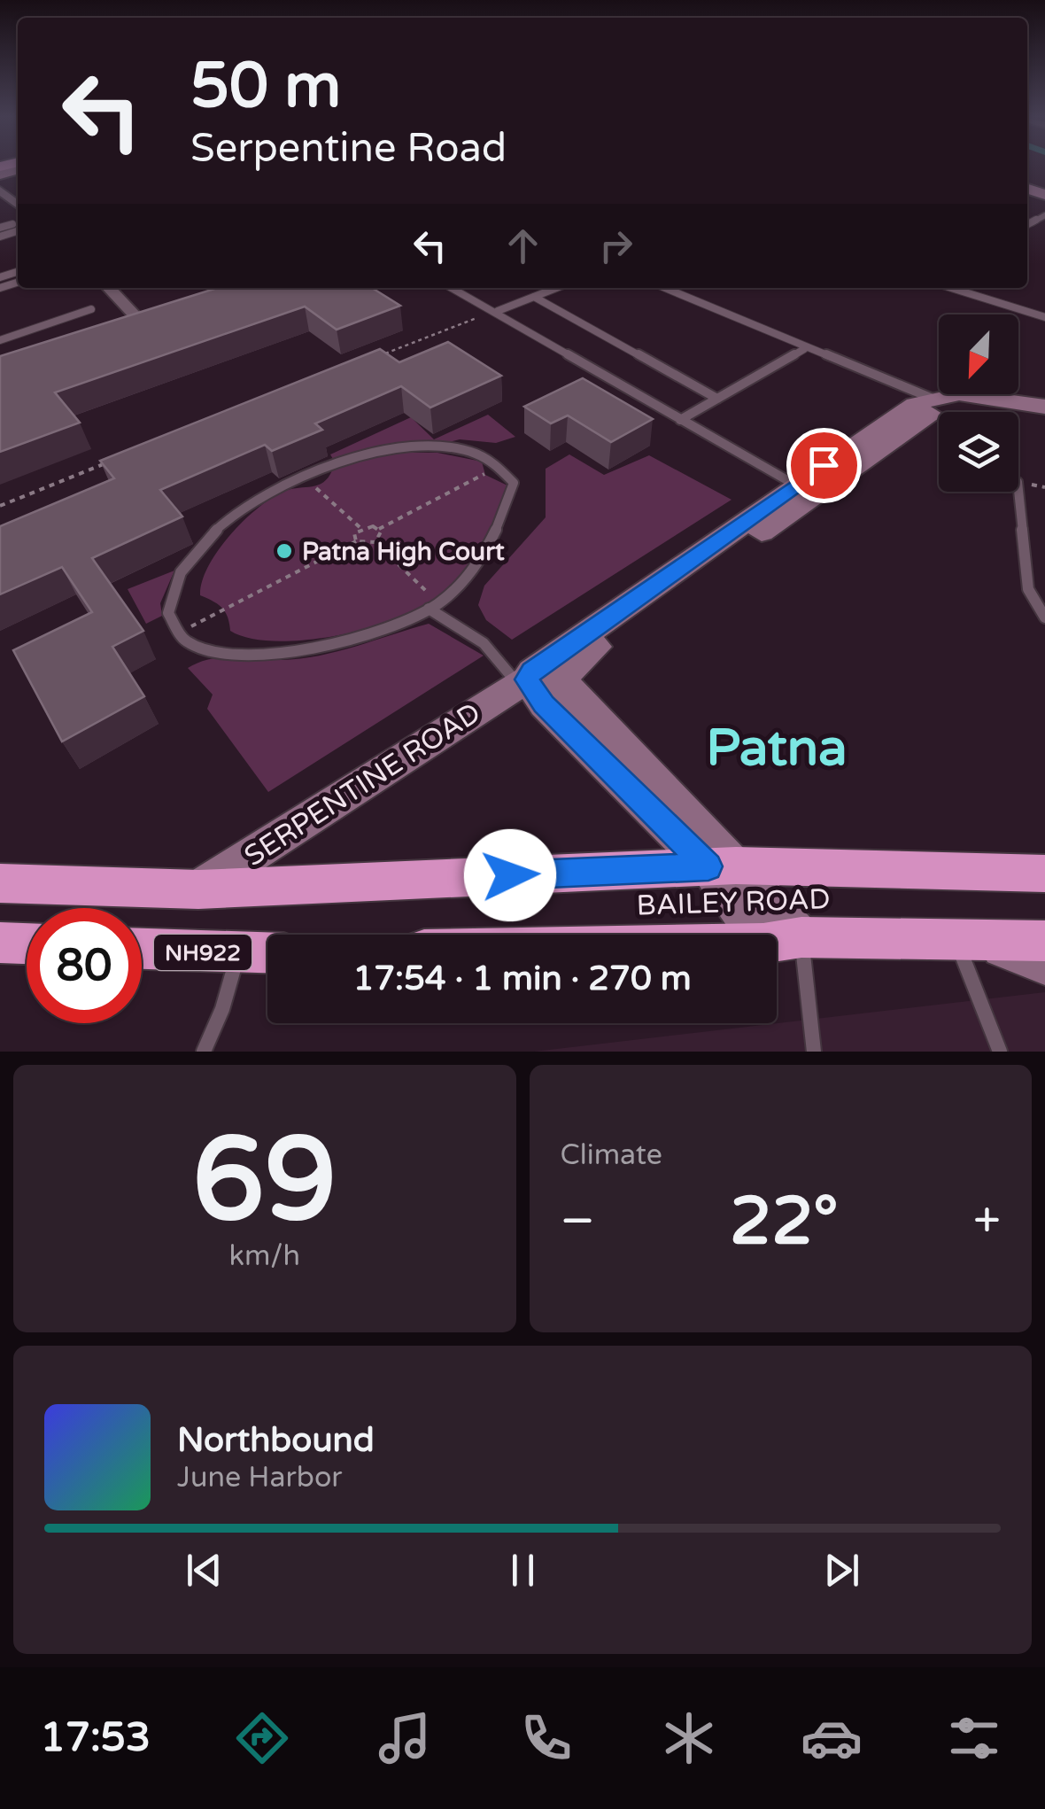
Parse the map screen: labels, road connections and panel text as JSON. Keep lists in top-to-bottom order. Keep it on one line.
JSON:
{"streets":{"highway":["BAILEY ROAD","NH922"],"street":["SERPENTINE ROAD"]},"districts":["Patna"],"places":["Patna High Court"],"north":"bottom left","page":{"turn":["50 m","Serpentine Road"],"limit":"80","trip":"17:54 · 1 min · 270 m","tile":[["69","km/h"],"Climate"],"heat":["−","22°","+"],"song":["Northbound","June Harbor"],"tabs":"17:53"}}
